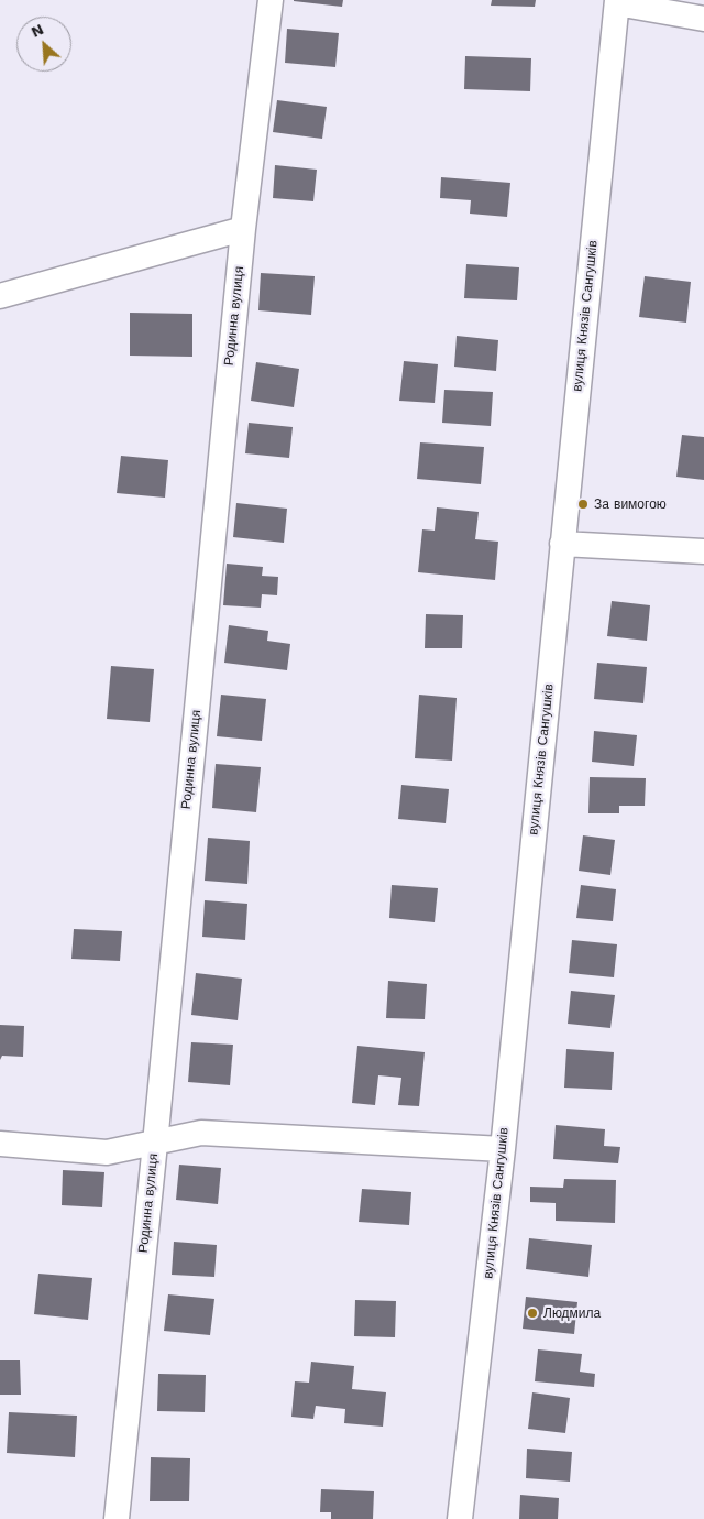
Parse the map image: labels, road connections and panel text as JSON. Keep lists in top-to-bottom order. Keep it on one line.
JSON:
{"streets":{"street":["Родинна вулиця","вулиця Князів Сангушків"]},"places":["За вимогою","Людмила"],"north":"top left"}
